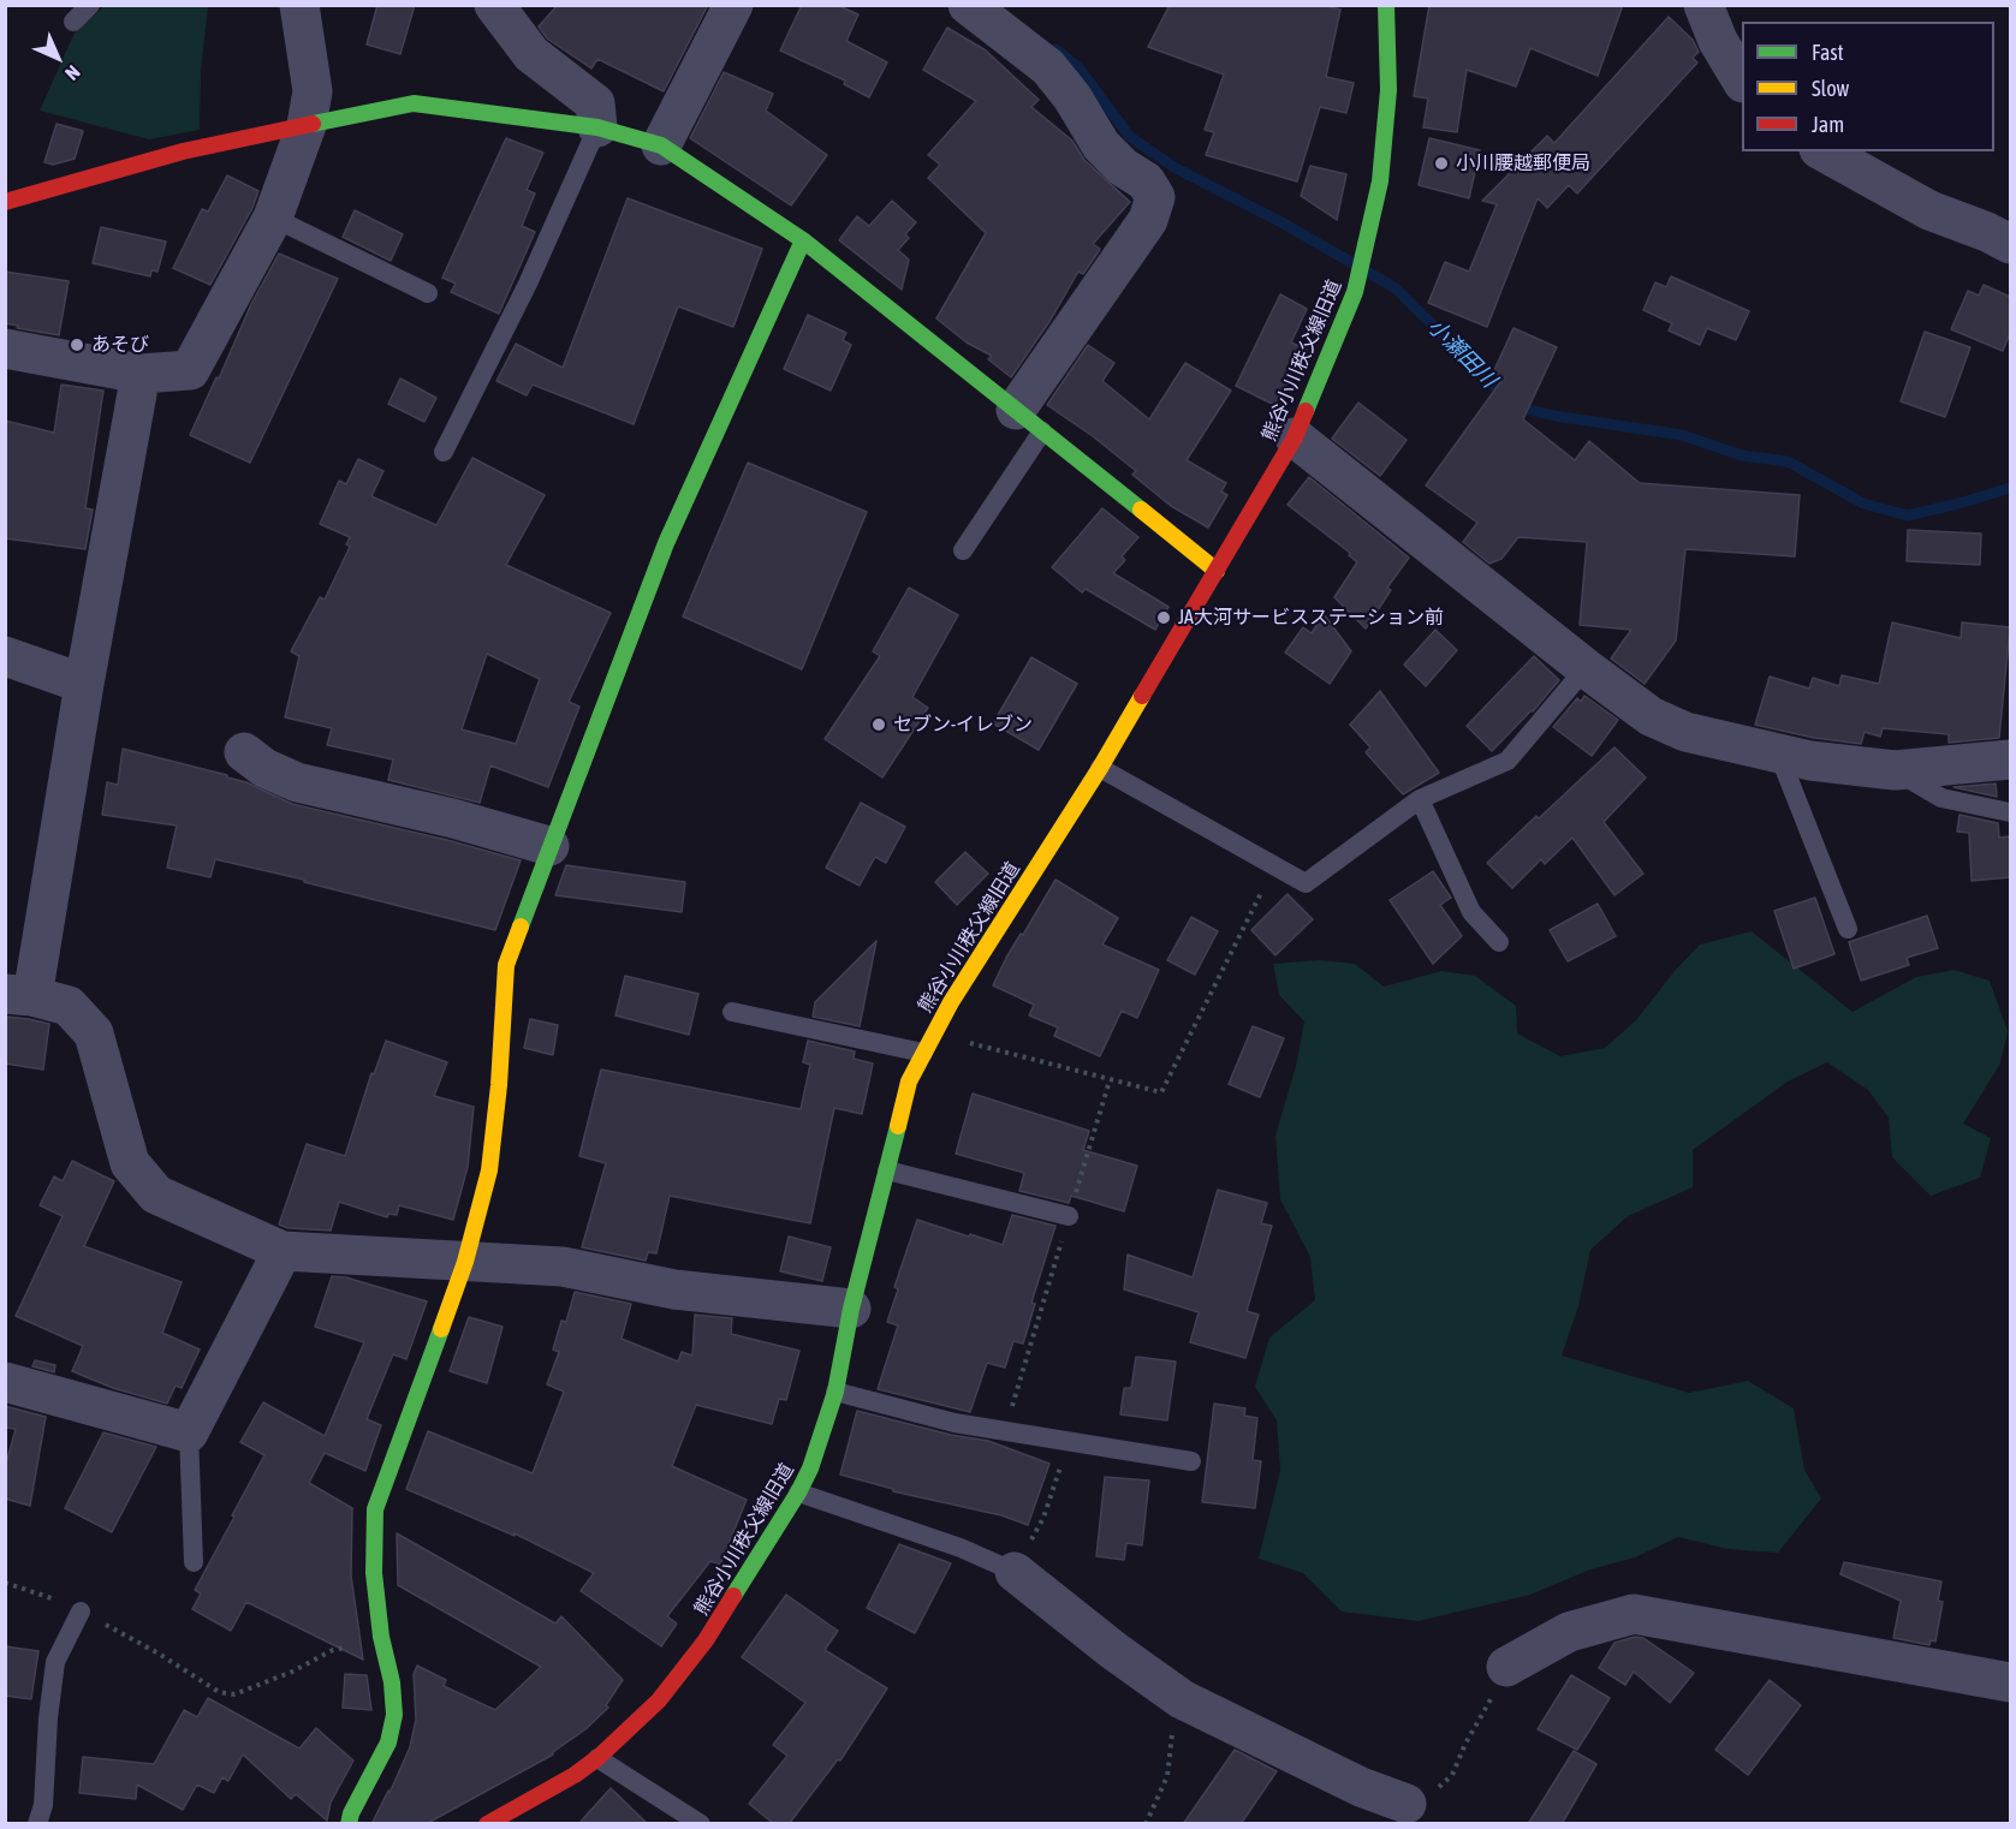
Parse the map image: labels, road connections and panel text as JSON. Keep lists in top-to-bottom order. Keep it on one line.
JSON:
{"streets":{"street":["熊谷小川秩父線旧道"]},"water":["小瀬田川"],"places":["小川腰越郵便局","あそび","JA大河サービスステーション前","セブン-イレブン"],"legend":["Fast","Slow","Jam"],"north":"bottom right"}
